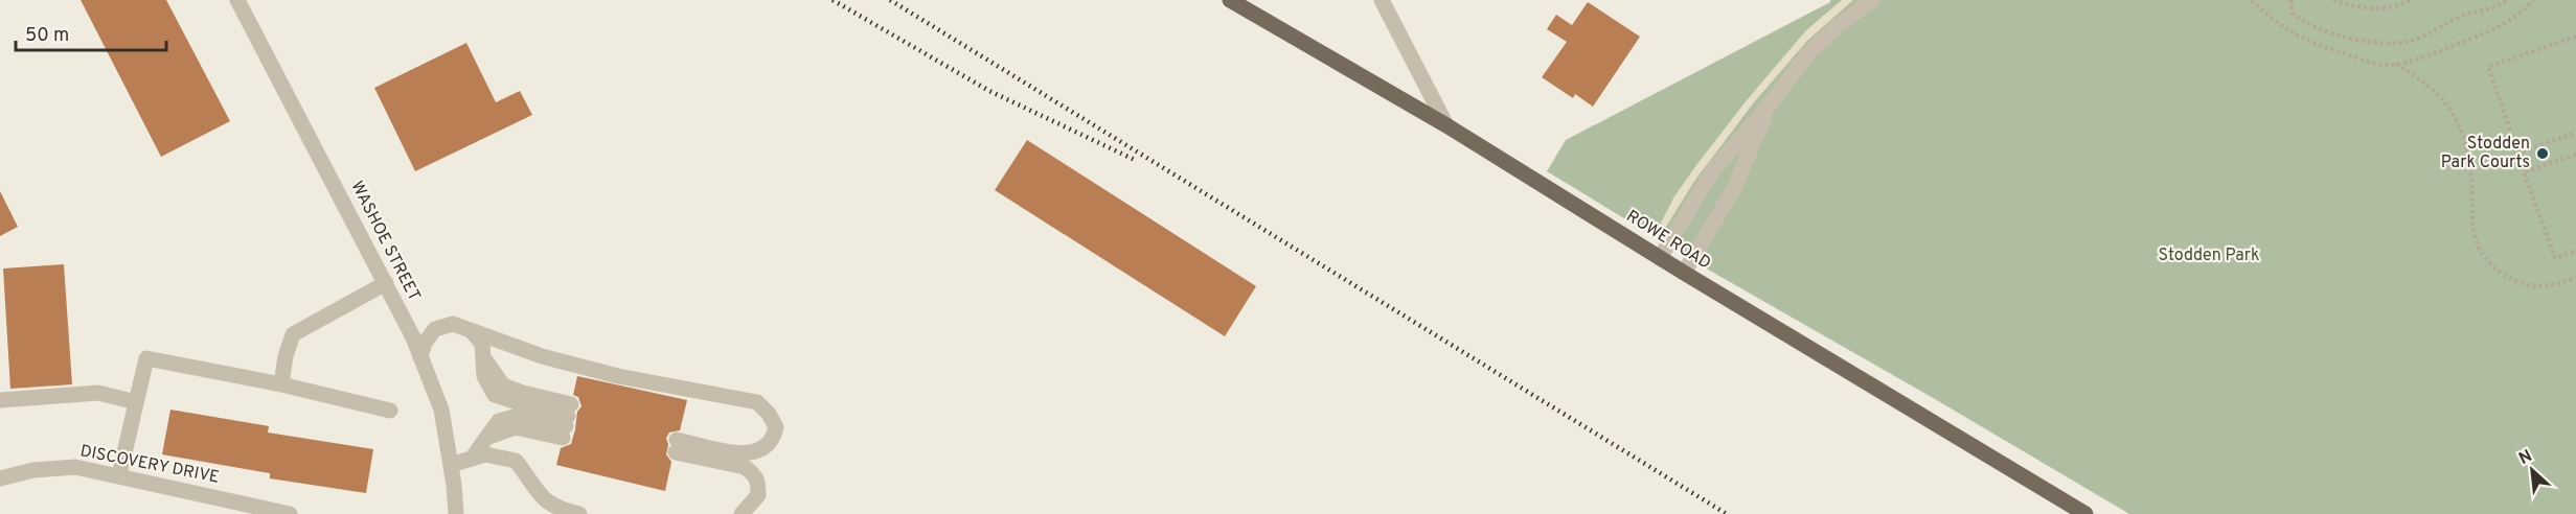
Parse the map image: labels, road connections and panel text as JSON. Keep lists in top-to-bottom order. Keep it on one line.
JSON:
{"streets":{"main road":["ROWE ROAD"],"street":["WASHOE STREET","DISCOVERY DRIVE"]},"parks":["Stodden Park"],"places":["Stodden Park Courts"],"scale_bar":"50 m","north":"top left"}
